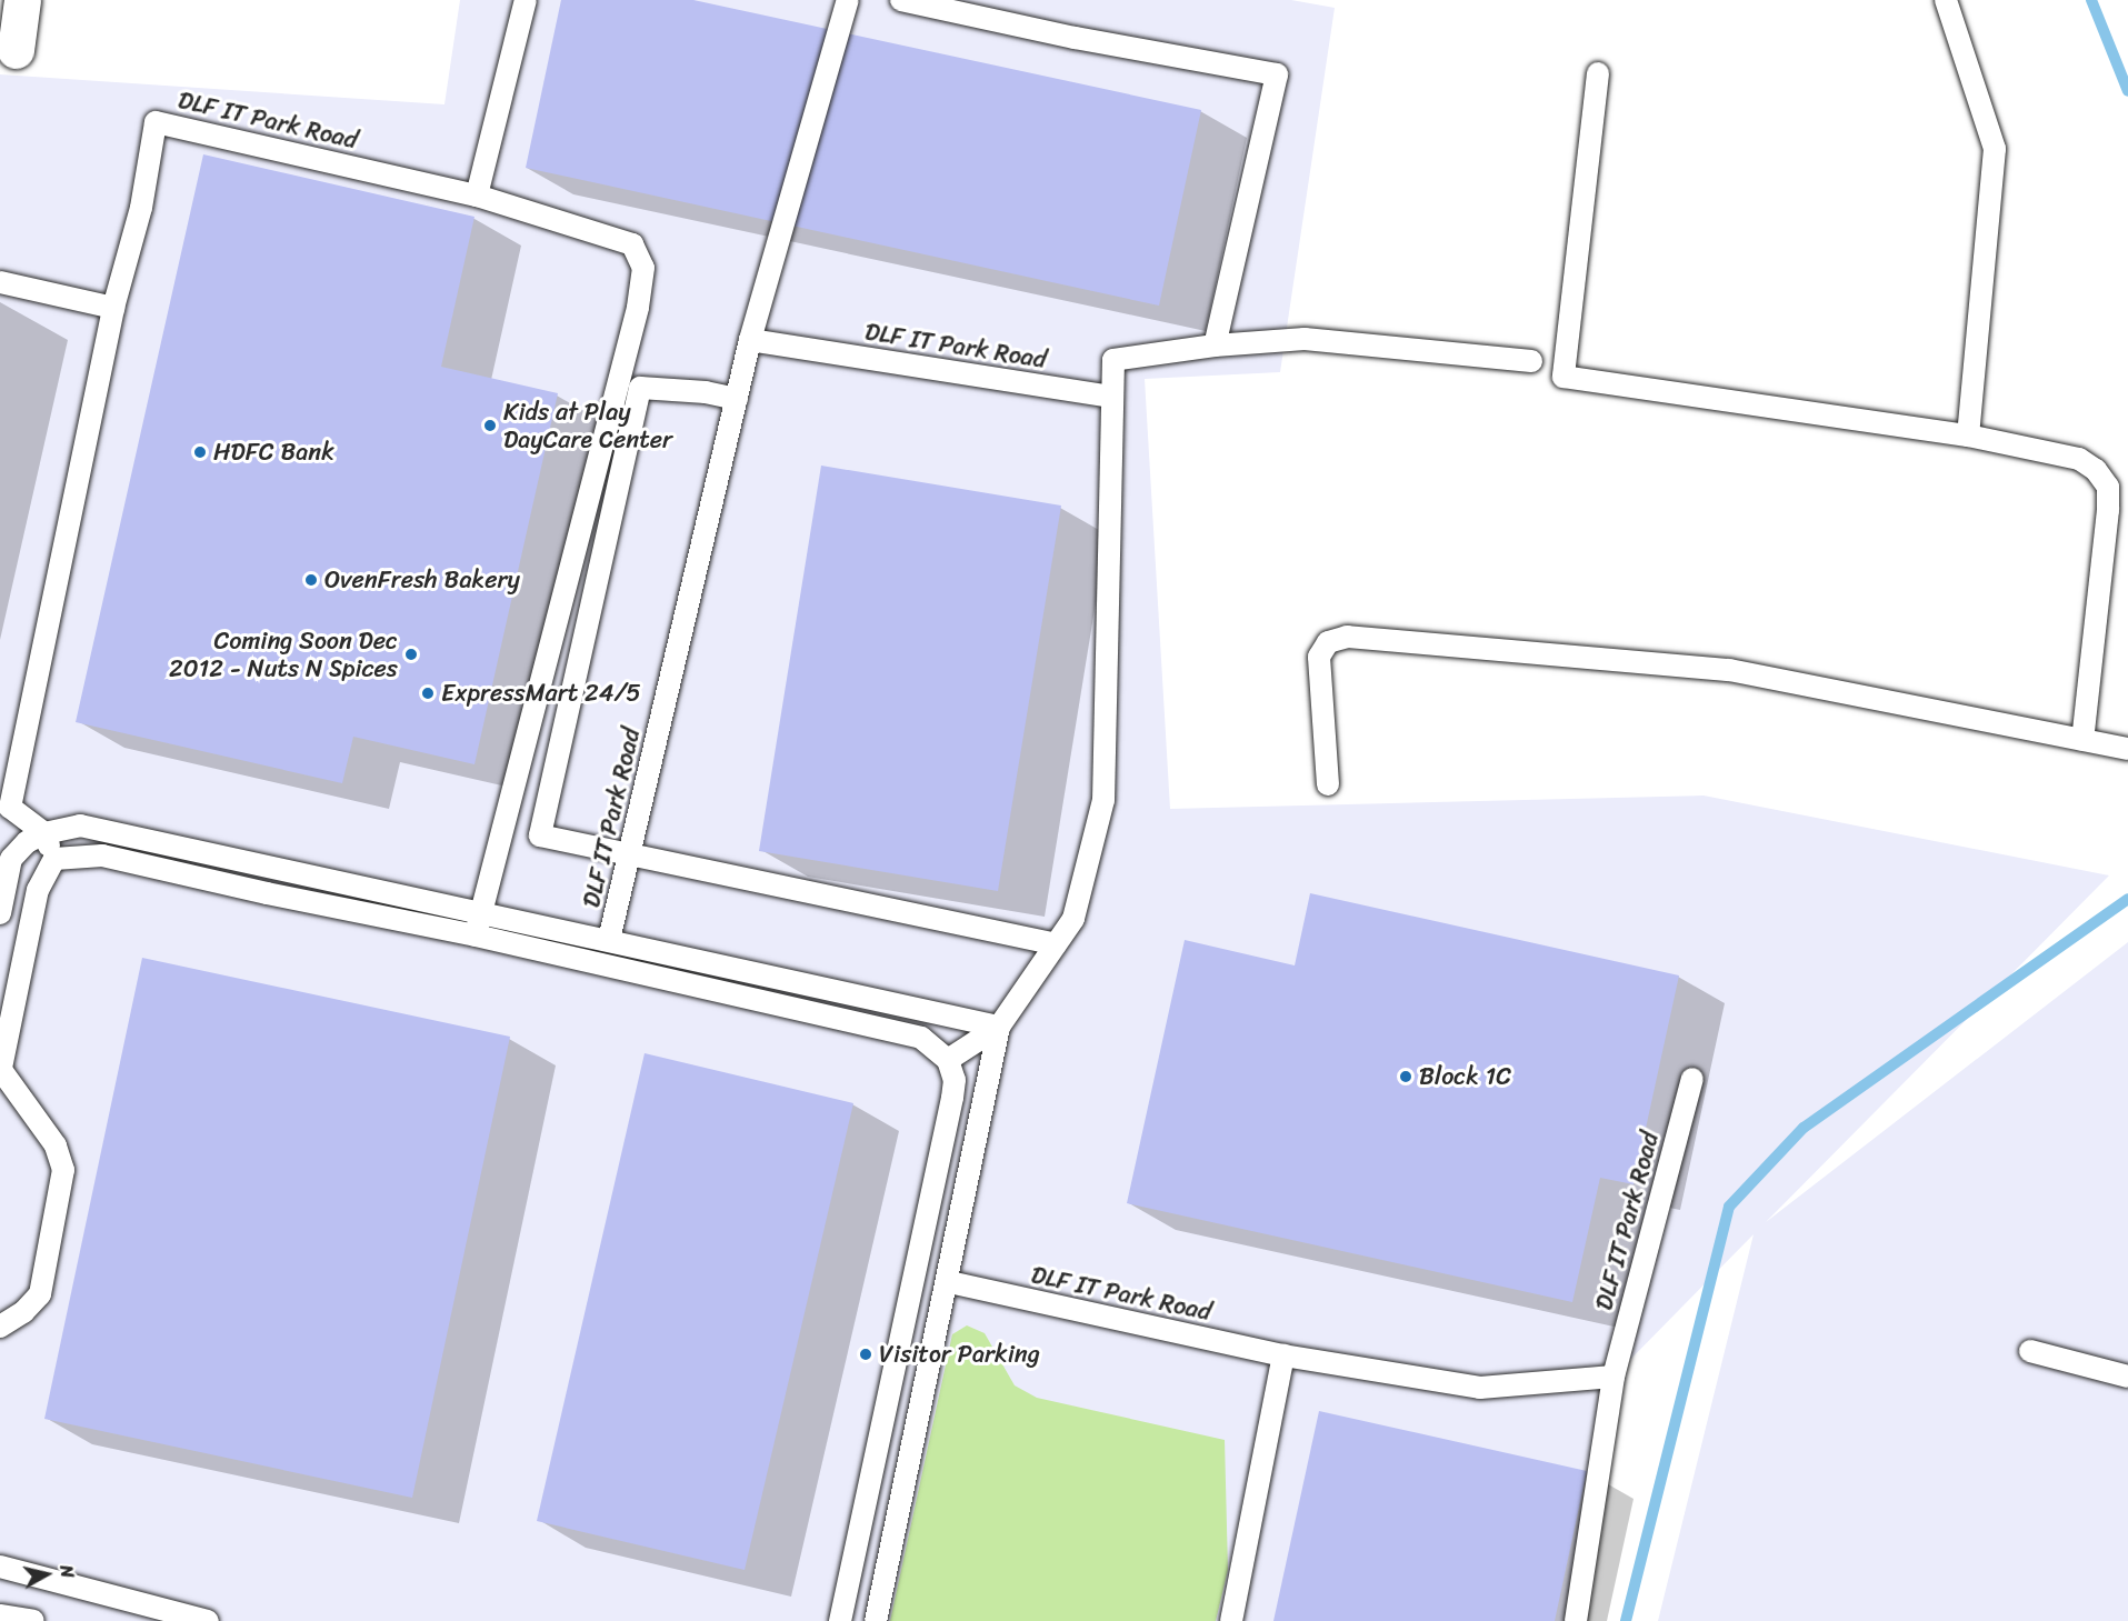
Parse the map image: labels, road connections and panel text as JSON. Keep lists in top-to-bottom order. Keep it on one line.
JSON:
{"streets":{"lane":["DLF IT Park Road"]},"places":["Kids at Play DayCare Center","HDFC Bank","OvenFresh Bakery","Coming Soon Dec 2012 - Nuts N Spices","ExpressMart 24/5","Block 1C","Visitor Parking"],"north":"right"}
